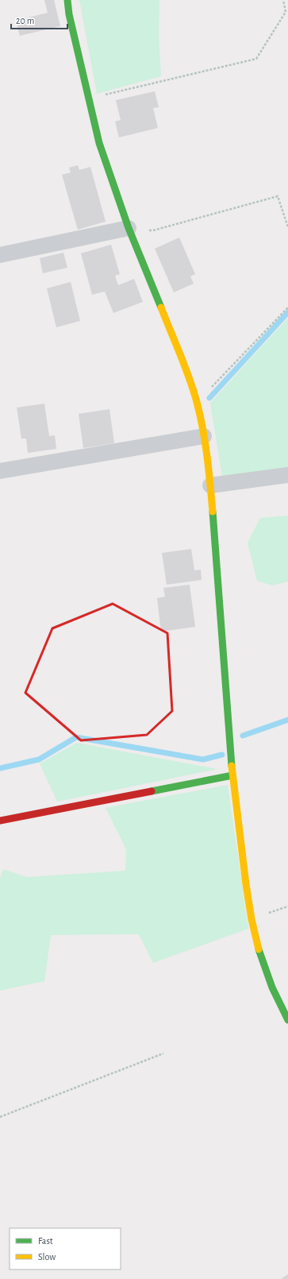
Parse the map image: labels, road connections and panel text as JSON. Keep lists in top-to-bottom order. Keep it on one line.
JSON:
{"legend":["Fast","Slow"],"scale_bar":"20 m"}
